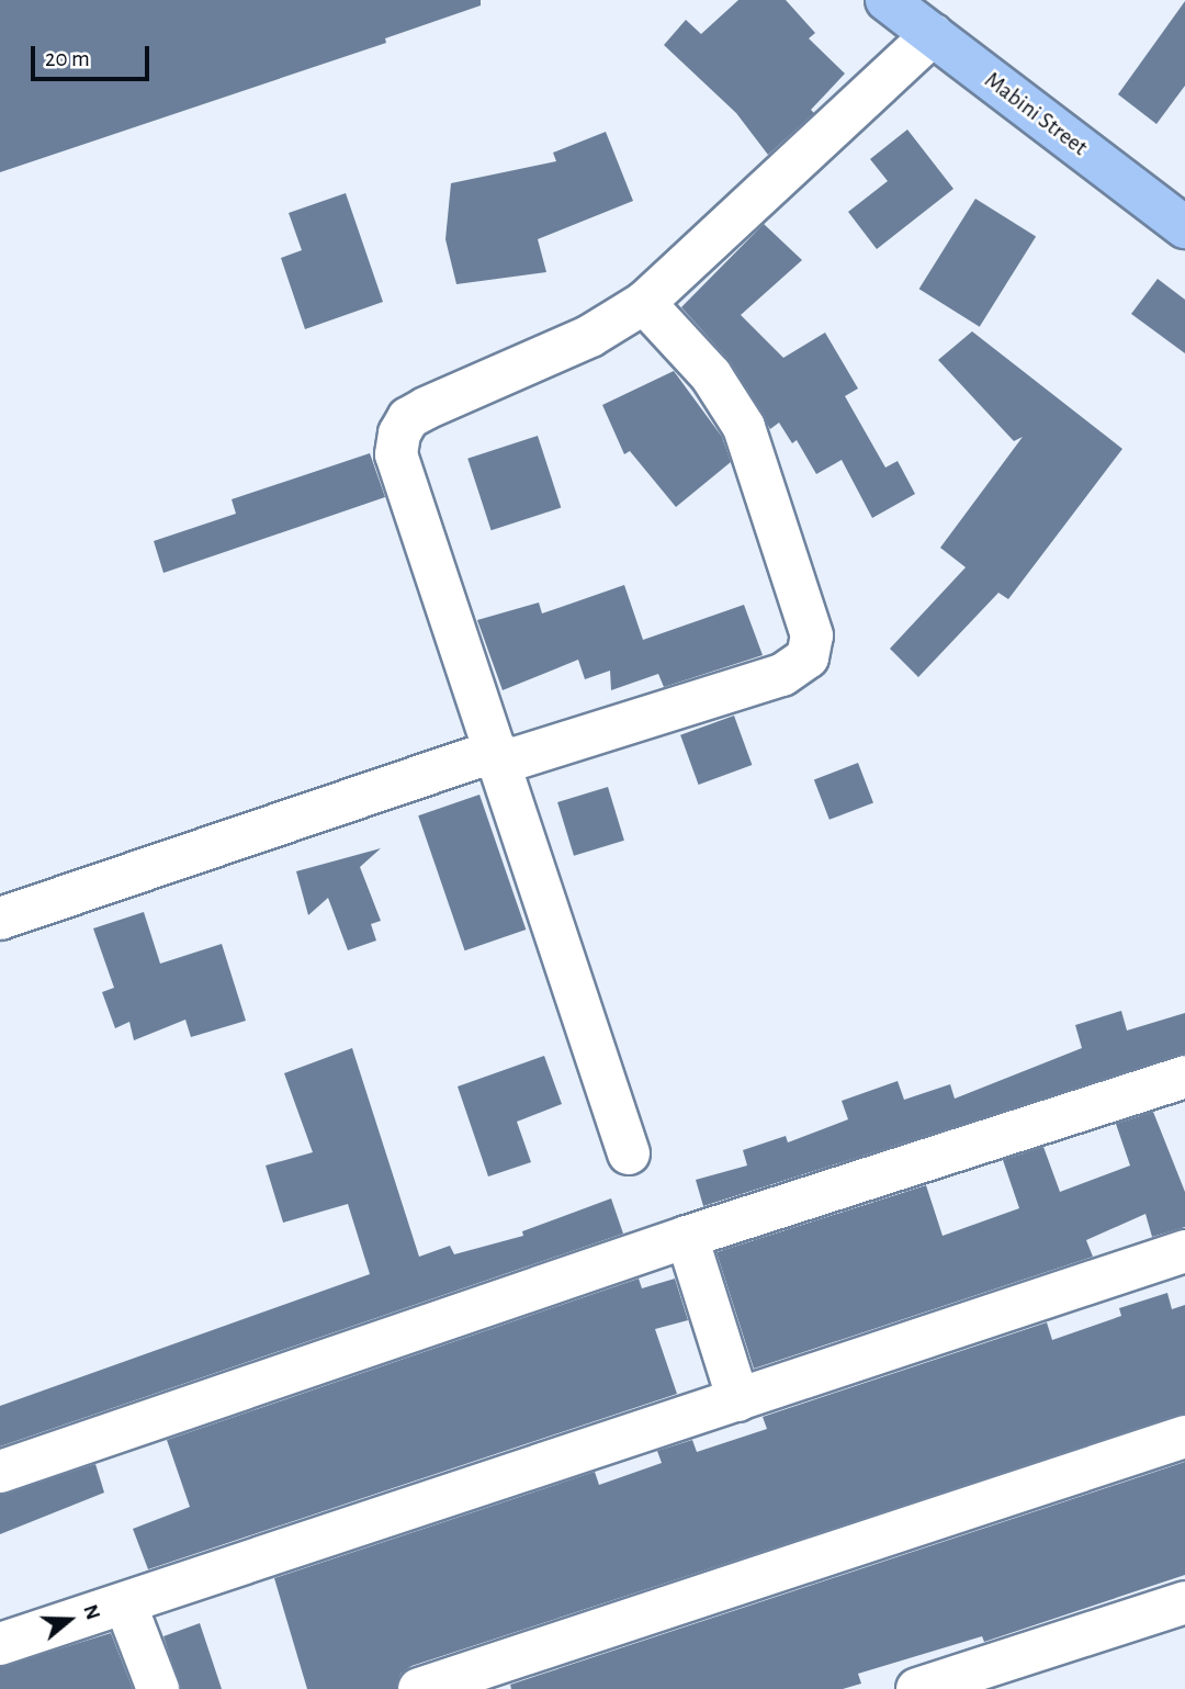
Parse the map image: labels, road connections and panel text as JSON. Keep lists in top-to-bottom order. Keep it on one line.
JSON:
{"streets":{"main road":["Mabini Street"]},"scale_bar":"20 m","north":"right"}
